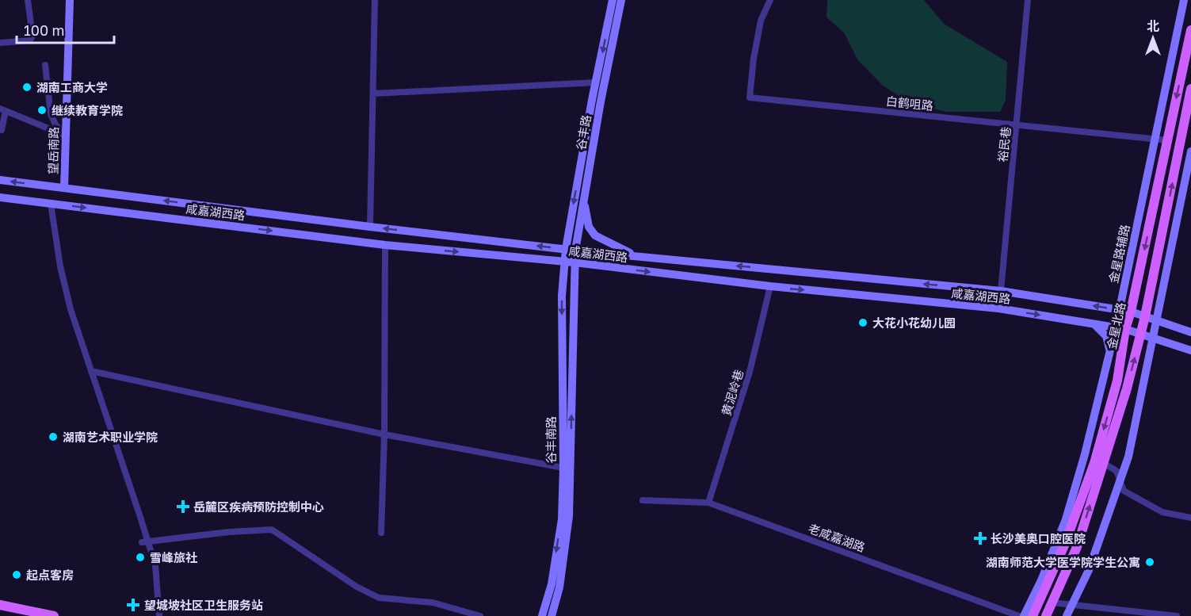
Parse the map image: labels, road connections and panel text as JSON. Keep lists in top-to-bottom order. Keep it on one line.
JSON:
{"streets":{"main road":["金星北路"],"street":["白鹤咀路","谷丰路","裕民巷","望岳南路","咸嘉湖西路","金星路辅路","黄泥岭巷","谷丰南路","老咸嘉湖路"]},"crossings":[["白鹤咀路","裕民巷"],["白鹤咀路","金星路辅路"],["白鹤咀路","金星北路"],["谷丰路","咸嘉湖西路"],["谷丰路","谷丰南路"],["裕民巷","咸嘉湖西路"],["望岳南路","咸嘉湖西路"],["咸嘉湖西路","金星路辅路"],["咸嘉湖西路","金星北路"],["咸嘉湖西路","黄泥岭巷"],["咸嘉湖西路","谷丰南路"],["金星路辅路","金星北路"],["黄泥岭巷","老咸嘉湖路"]],"places":{"other":["湖南工商大学","继续教育学院","大花小花幼儿园","湖南艺术职业学院","雪峰旅社","湖南师范大学医学院学生公寓","起点客房"],"health":["岳麓区疾病预防控制中心","长沙美奥口腔医院","望城坡社区卫生服务站"]},"scale_bar":"100 m","north":"top"}
